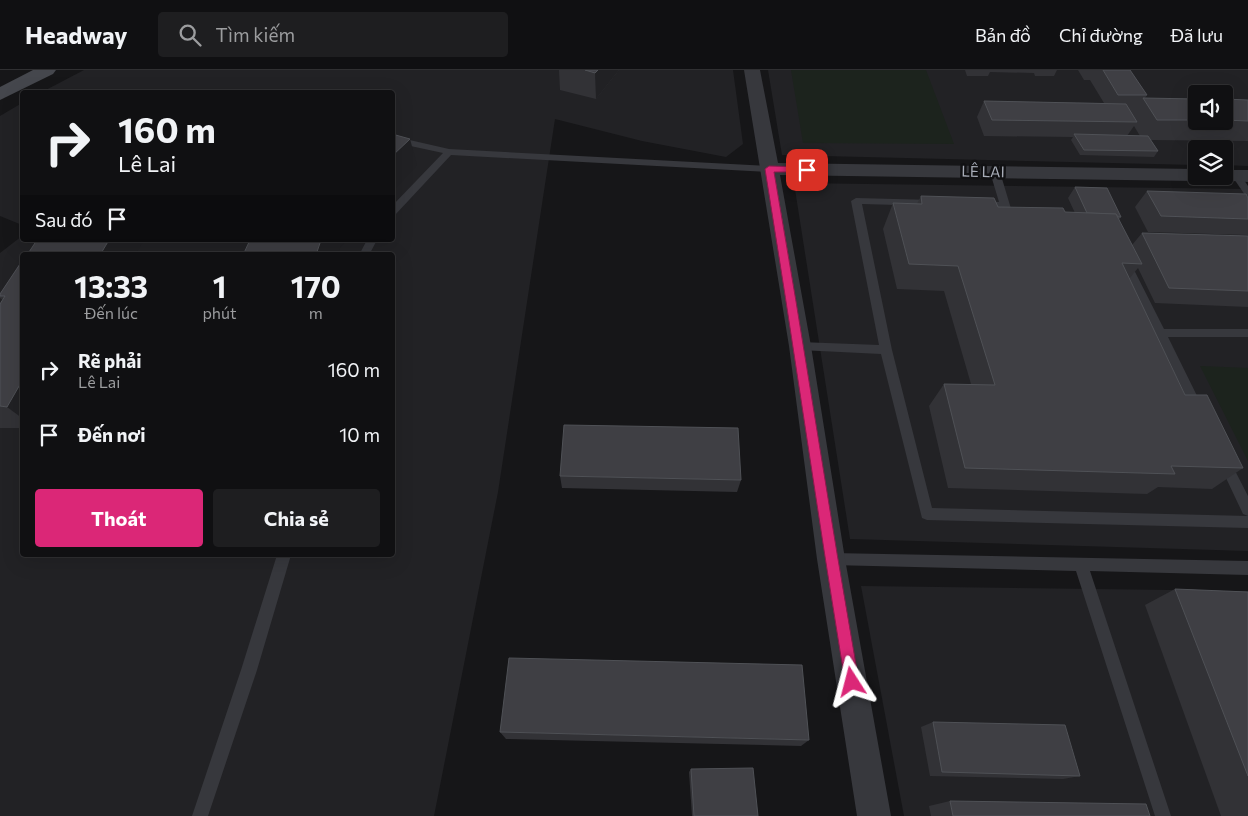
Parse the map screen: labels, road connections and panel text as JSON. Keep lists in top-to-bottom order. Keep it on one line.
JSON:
{"streets":{"street":["LÊ LAI"]},"page":{"header":"Headway","search":"Tìm kiếm","nav":["Bản đồ","Chỉ đường","Đã lưu"],"turn":["160 m","Lê Lai"],"then":"Sau đó","eta":["13:33","Đến lúc","1","phút","170","m"],"list":[{"name":"Rẽ phải","note":"Lê Lai","value":"160 m"},{"name":"Đến nơi","value":"10 m"}],"buttons":["Thoát","Chia sẻ"]}}
